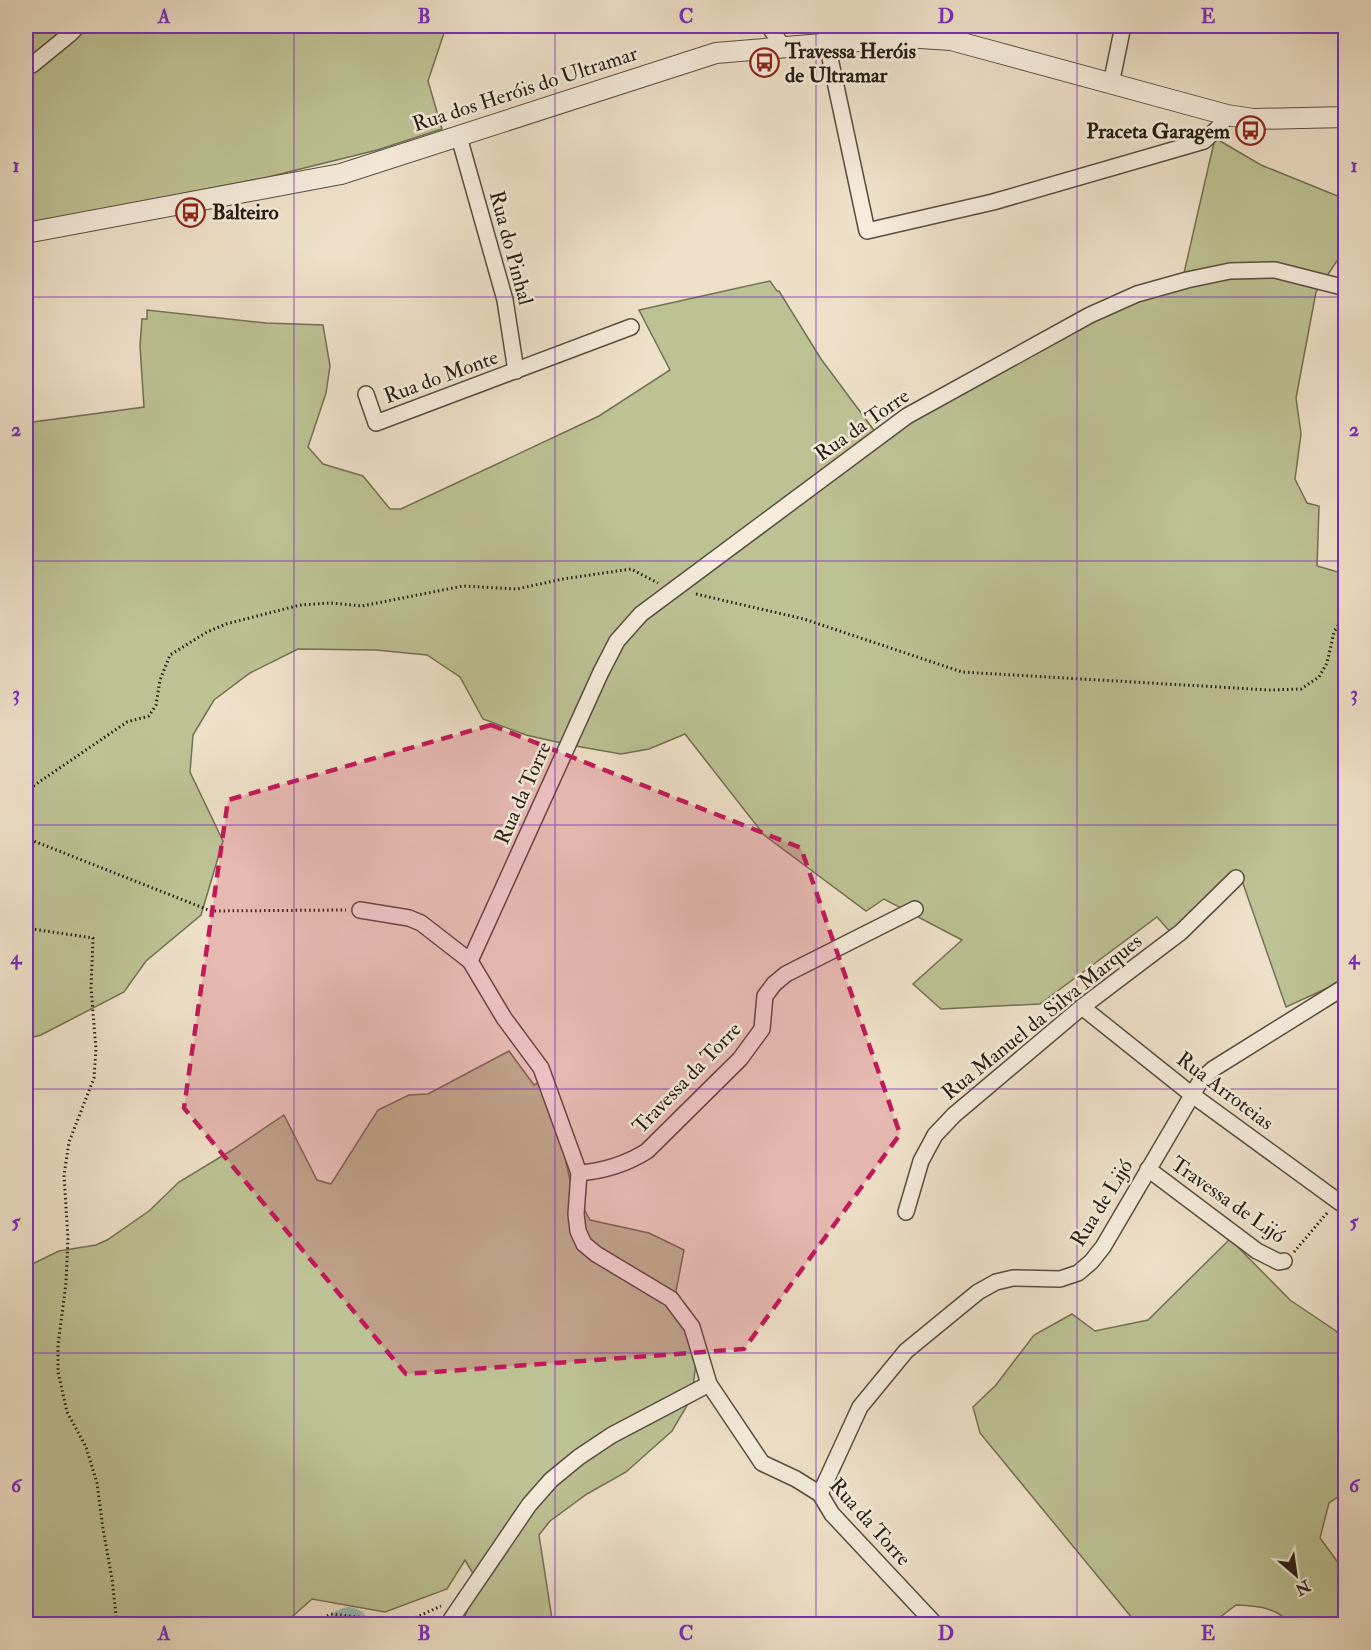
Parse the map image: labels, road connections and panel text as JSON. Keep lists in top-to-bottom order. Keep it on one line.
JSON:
{"streets":{"street":["Rua dos Heróis do Ultramar","Rua do Pinhal","Rua do Monte","Rua da Torre","Rua Manuel da Silva Marques","Travessa da Torre","Rua Arroteias","Travessa de Lijó","Rua de Lijó"]},"crossings":[["Rua dos Heróis do Ultramar","Rua do Pinhal"],["Rua do Pinhal","Rua do Monte"],["Rua da Torre","Travessa da Torre"],["Rua da Torre","Rua de Lijó"],["Rua Manuel da Silva Marques","Rua Arroteias"],["Rua Arroteias","Rua de Lijó"],["Travessa de Lijó","Rua de Lijó"]],"places":{"bus stop":["Travessa Heróis de Ultramar","Praceta Garagem","Balteiro"]},"north":"bottom right","grid":{"columns":["A","B","C","D","E"],"rows":["1","2","3","4","5","6"]}}
